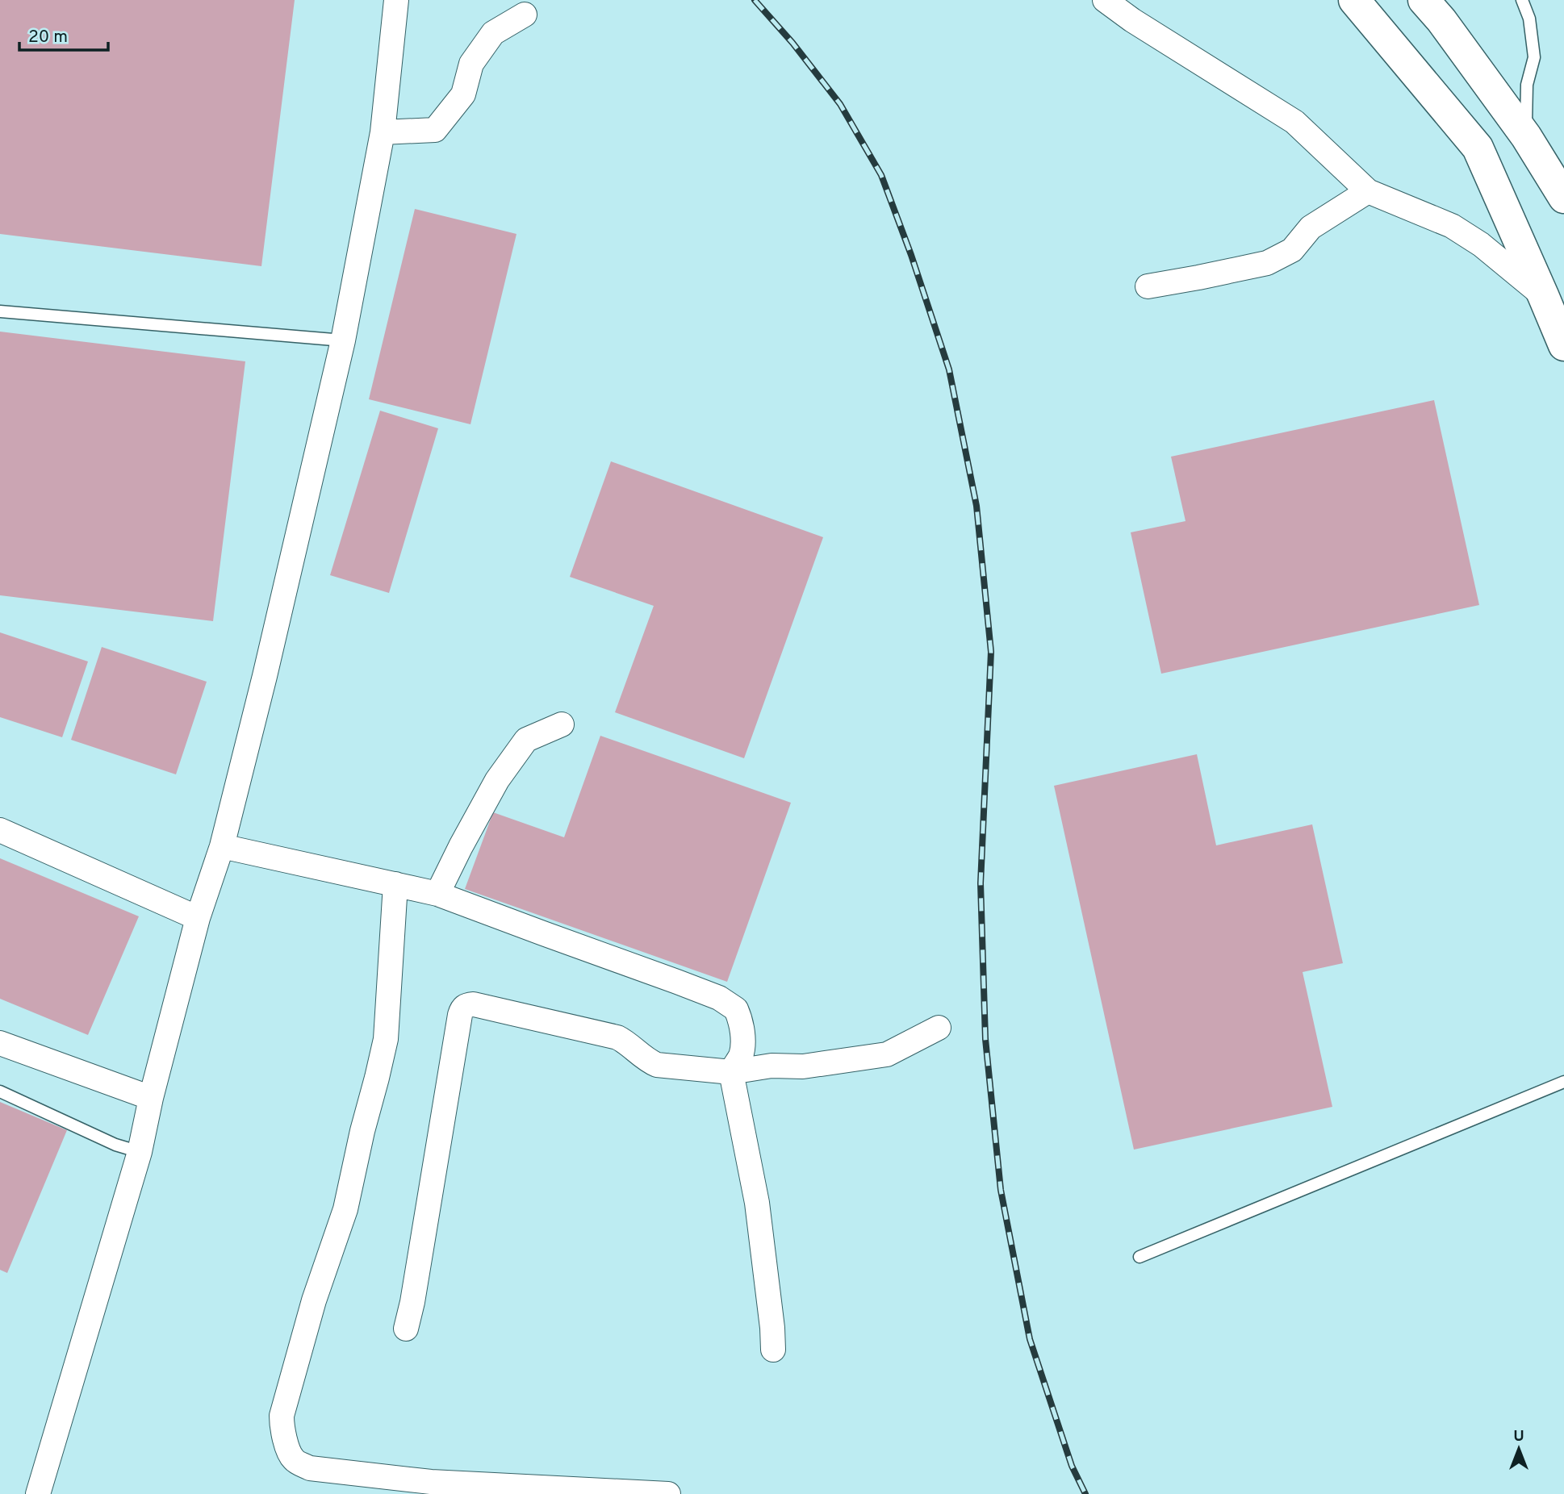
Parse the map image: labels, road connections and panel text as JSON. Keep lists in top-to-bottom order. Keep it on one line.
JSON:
{"scale_bar":"20 m","north":"top"}
